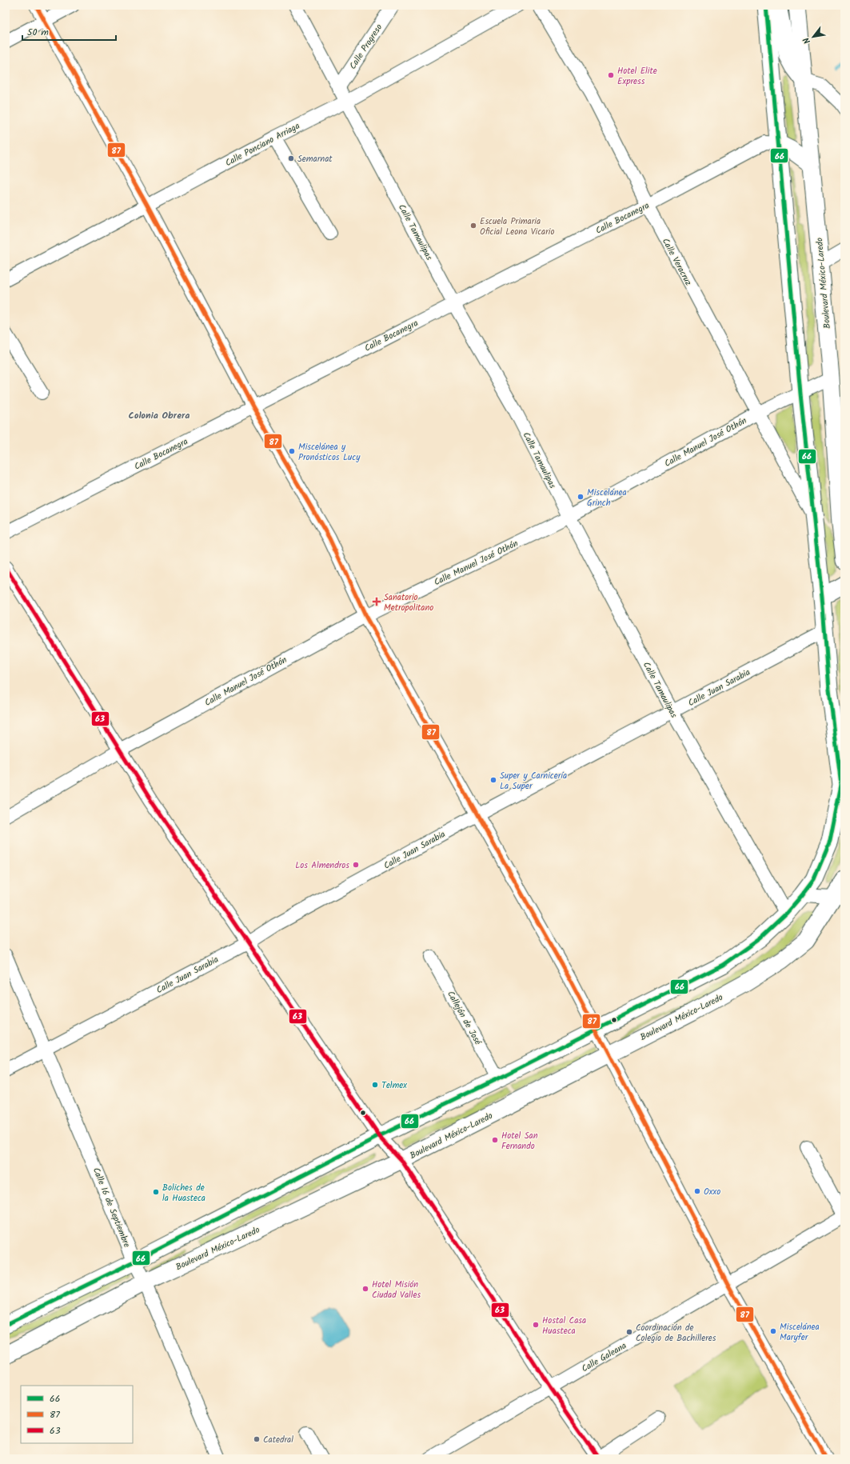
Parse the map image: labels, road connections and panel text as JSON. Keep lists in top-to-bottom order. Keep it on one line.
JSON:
{"streets":{"main road":["Boulevard México-Laredo"],"street":["Calle Progreso","Calle Ponciano Arriaga","Calle Bocanegra","Calle Tamaulipas","Calle Veracruz","Calle Manuel José Othón","Calle Juan Sarabia","Callejón de José","Calle 16 de Septiembre","Calle Galeana"]},"crossings":[["Calle Progreso","Calle Tamaulipas"],["Calle Ponciano Arriaga","Calle Tamaulipas"],["Calle Bocanegra","Calle Tamaulipas"],["Calle Bocanegra","Calle Veracruz"],["Calle Tamaulipas","Calle Manuel José Othón"],["Calle Tamaulipas","Calle Juan Sarabia"],["Calle Veracruz","Calle Manuel José Othón"],["Boulevard México-Laredo","Calle Manuel José Othón"],["Boulevard México-Laredo","Calle 16 de Septiembre"],["Calle Juan Sarabia","Calle 16 de Septiembre"]],"districts":["Colonia Obrera"],"places":{"other":["Hotel Elite Express","Semarnat","Escuela Primaria Oficial Leona Vicario","Miscelánea y Pronósticos Lucy","Miscelánea Grinch","Super y Carnicería La Super","Los Almendros","Telmex","Hotel San Fernando","Oxxo","Boliches de la Huasteca","Hotel Misión Ciudad Valles","Hostal Casa Huasteca","Miscelánea Maryfer","Coordinación de Colegio de Bachilleres","Catedral"],"health":["Sanatorio Metropolitano"]},"lines":["transit line 66","transit line 87","transit line 63"],"legend":["66","87","63"],"scale_bar":"50 m","north":"bottom left"}
